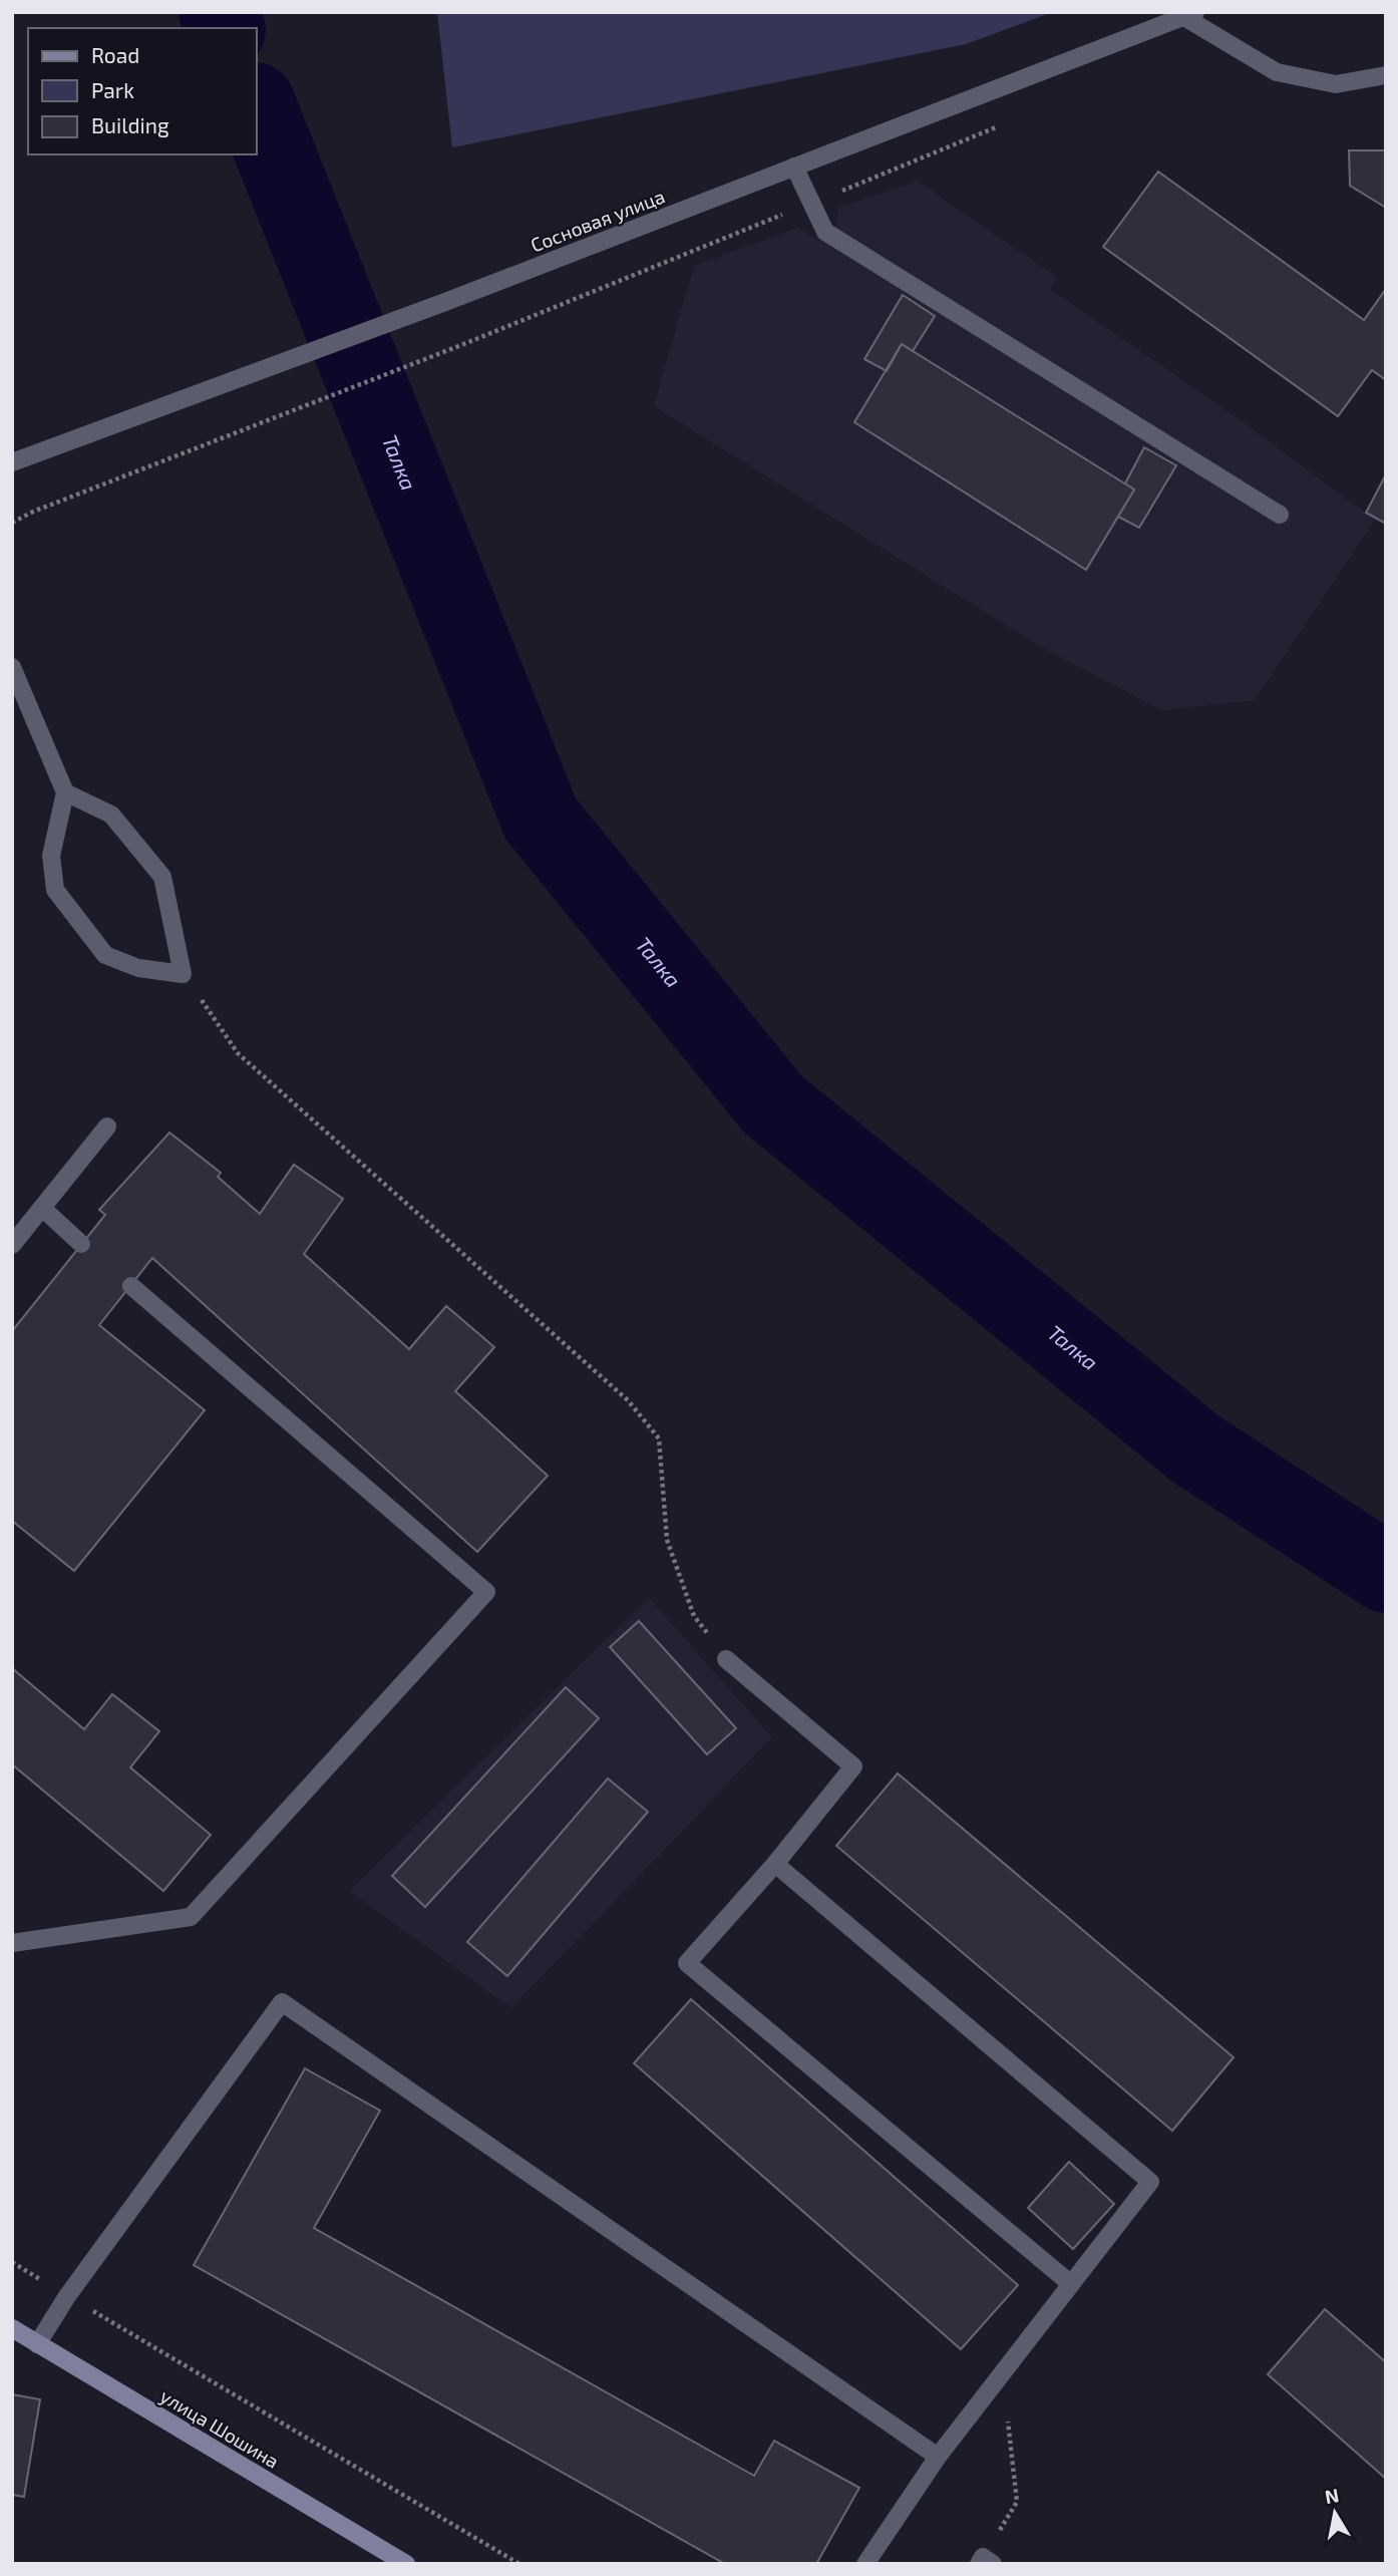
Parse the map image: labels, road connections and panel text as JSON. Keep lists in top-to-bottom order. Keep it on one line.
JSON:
{"streets":{"street":["Сосновая улица","улица Шошина"]},"water":["Талка"],"legend":["Road","Park","Building"],"north":"top"}
